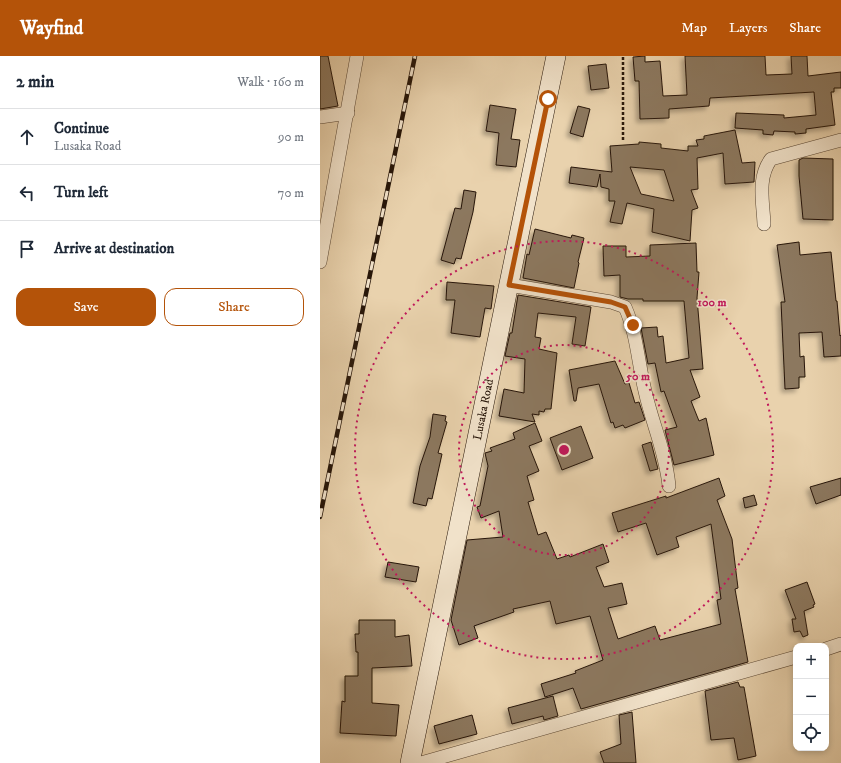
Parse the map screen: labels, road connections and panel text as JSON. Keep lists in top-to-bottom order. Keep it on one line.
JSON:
{"streets":{"street":["Lusaka Road"]},"page":{"header":"Wayfind","nav":["Map","Layers","Share"],"heading":["2 min","Walk · 160 m"],"list":[["Continue","Lusaka Road","90 m"],["Turn left","70 m"],"Arrive at destination"],"buttons":["Save","Share"],"map_buttons":["+","−"]},"rings":["100 m","50 m"]}
